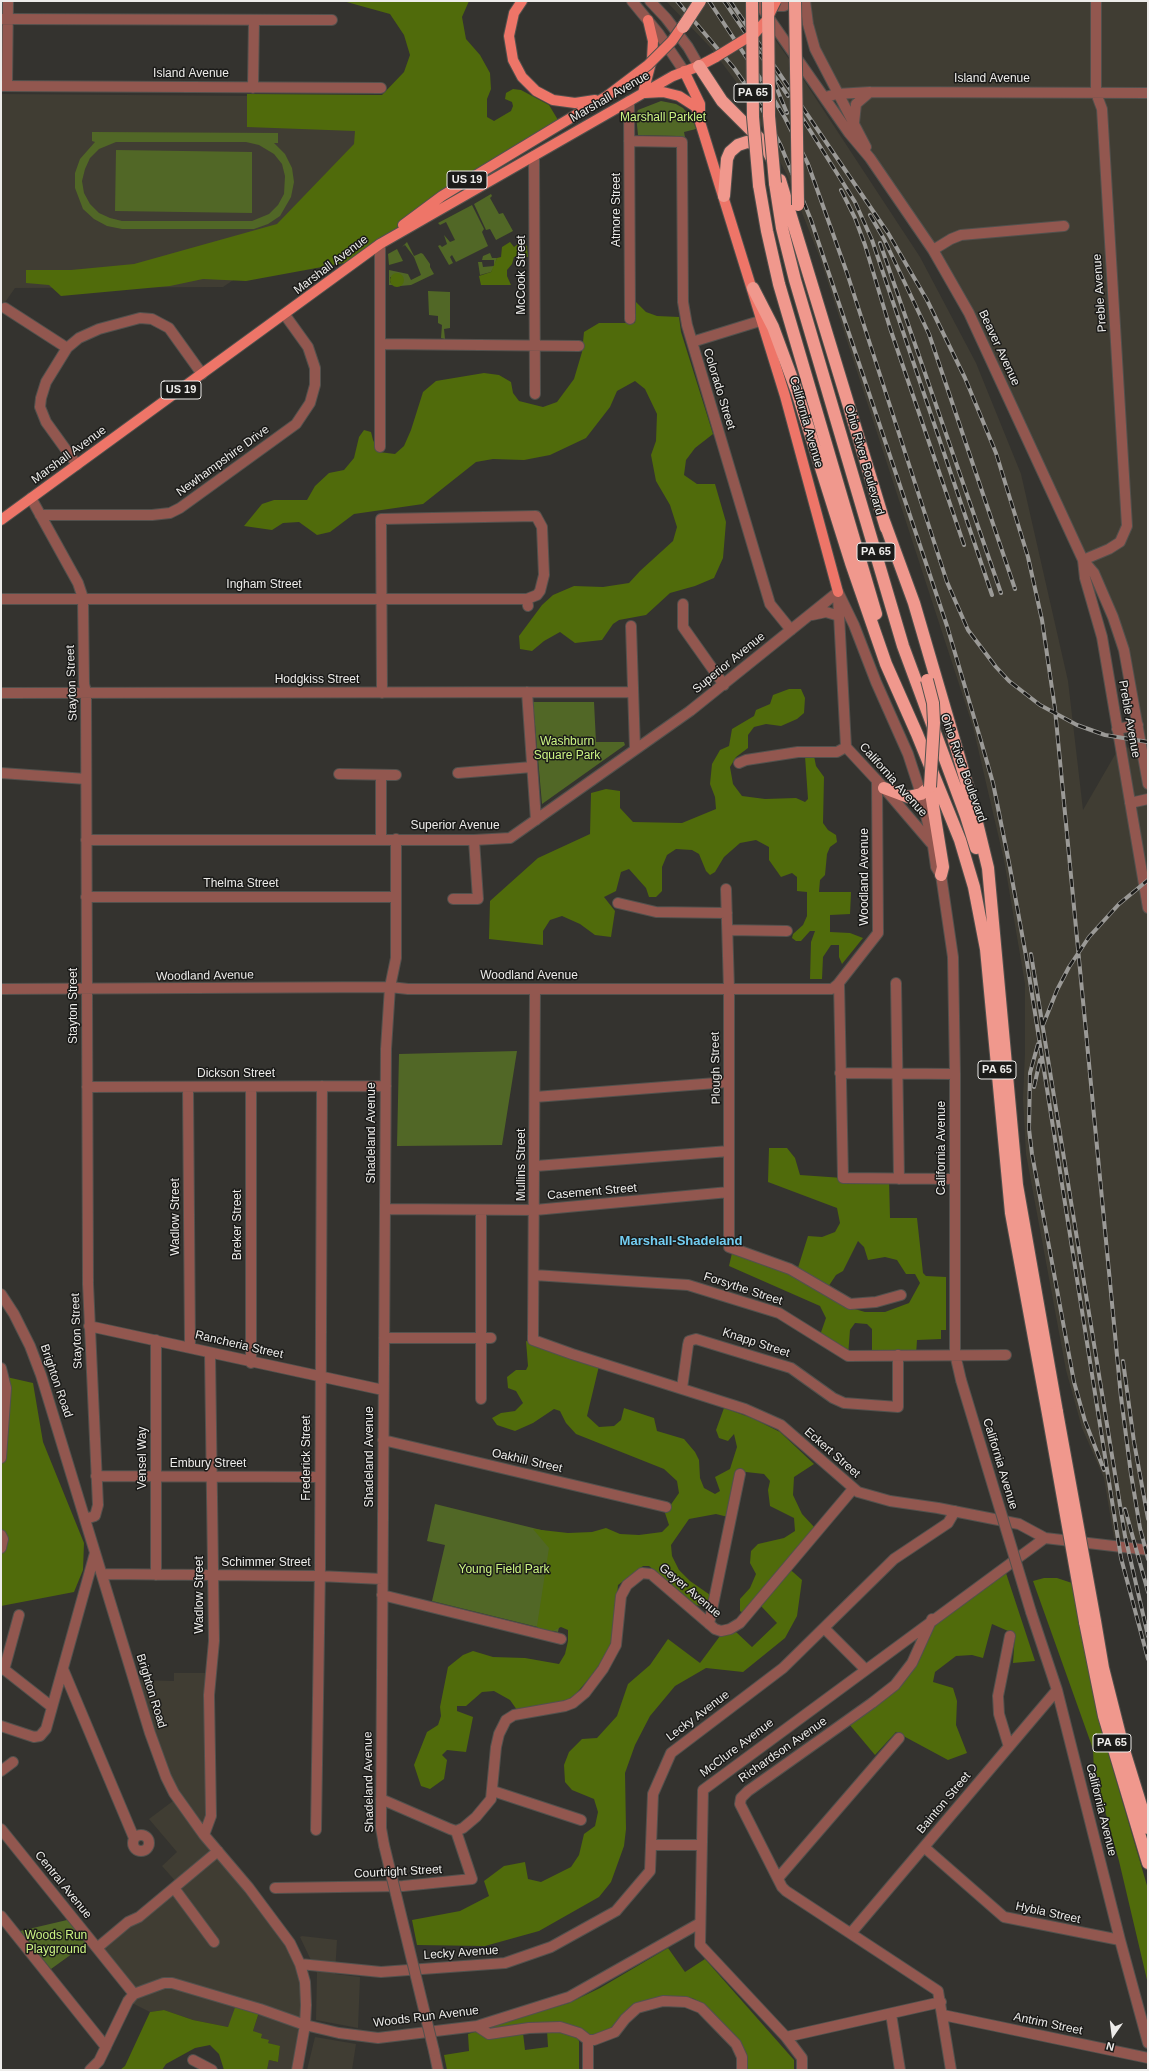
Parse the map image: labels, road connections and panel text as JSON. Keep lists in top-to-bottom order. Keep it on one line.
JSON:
{"streets":{"highway":["PA 65","US 19","Ohio River Boulevard"],"main road":["Marshall Avenue","California Avenue"],"street":["Island Avenue","Atmore Street","McCook Street","Preble Avenue","Beaver Avenue","Colorado Street","Newhampshire Drive","Ingham Street","Superior Avenue","Hodgkiss Street","Stayton Street","Woodland Avenue","Thelma Street","Plough Street","Dickson Street","Shadeland Avenue","Mullins Street","Casement Street","Wadlow Street","Breker Street","Forsythe Street","Knapp Street","Rancheria Street","Brighton Road","Eckert Street","Vensel Way","Frederick Street","Oakhill Street","Embury Street","Schimmer Street","Geyer Avenue","Lecky Avenue","McClure Avenue","Richardson Avenue","Bainton Street","Courtright Street","Central Avenue","Hybla Street","Woods Run Avenue","Antrim Street"]},"crossings":[["Island Avenue","Preble Avenue"],["Island Avenue","Beaver Avenue"],["PA 65","Beaver Avenue"],["PA 65","Ohio River Boulevard"],["Marshall Avenue","US 19"],["Marshall Avenue","Atmore Street"],["Marshall Avenue","McCook Street"],["Marshall Avenue","California Avenue"],["Marshall Avenue","Newhampshire Drive"],["Marshall Avenue","Stayton Street"],["Atmore Street","Colorado Street"],["Preble Avenue","Beaver Avenue"],["Beaver Avenue","Ohio River Boulevard"],["Colorado Street","Superior Avenue"],["California Avenue","Superior Avenue"],["California Avenue","Woodland Avenue"],["California Avenue","Forsythe Street"],["California Avenue","Bainton Street"],["California Avenue","Hybla Street"],["Newhampshire Drive","Stayton Street"],["Ingham Street","Stayton Street"],["Superior Avenue","Stayton Street"],["Superior Avenue","Shadeland Avenue"],["Hodgkiss Street","Stayton Street"],["Stayton Street","Woodland Avenue"],["Stayton Street","Thelma Street"],["Stayton Street","Dickson Street"],["Stayton Street","Rancheria Street"],["Stayton Street","Brighton Road"],["Stayton Street","Embury Street"],["Woodland Avenue","Plough Street"],["Woodland Avenue","Shadeland Avenue"],["Woodland Avenue","Mullins Street"],["Thelma Street","Shadeland Avenue"],["Plough Street","Casement Street"],["Dickson Street","Shadeland Avenue"],["Dickson Street","Wadlow Street"],["Dickson Street","Breker Street"],["Dickson Street","Frederick Street"],["Shadeland Avenue","Casement Street"],["Shadeland Avenue","Rancheria Street"],["Shadeland Avenue","Oakhill Street"],["Shadeland Avenue","Schimmer Street"],["Mullins Street","Casement Street"],["Mullins Street","Forsythe Street"],["Mullins Street","Eckert Street"],["Wadlow Street","Rancheria Street"],["Wadlow Street","Brighton Road"],["Wadlow Street","Embury Street"],["Wadlow Street","Schimmer Street"],["Breker Street","Rancheria Street"],["Forsythe Street","Knapp Street"],["Knapp Street","Eckert Street"],["Rancheria Street","Vensel Way"],["Rancheria Street","Frederick Street"],["Brighton Road","Schimmer Street"],["Brighton Road","Lecky Avenue"],["Brighton Road","Woods Run Avenue"],["Eckert Street","Geyer Avenue"],["Eckert Street","Lecky Avenue"],["Eckert Street","McClure Avenue"],["Vensel Way","Embury Street"],["Vensel Way","Schimmer Street"],["Frederick Street","Embury Street"],["Frederick Street","Schimmer Street"],["Geyer Avenue","Courtright Street"],["McClure Avenue","Richardson Avenue"],["McClure Avenue","Woods Run Avenue"],["Richardson Avenue","Bainton Street"],["Richardson Avenue","Antrim Street"],["Bainton Street","Hybla Street"],["Central Avenue","Woods Run Avenue"]],"districts":["Marshall-Shadeland"],"parks":["Marshall Parklet","Washburn Square Park","Young Field Park","Woods Run Playground"],"north":"bottom"}
